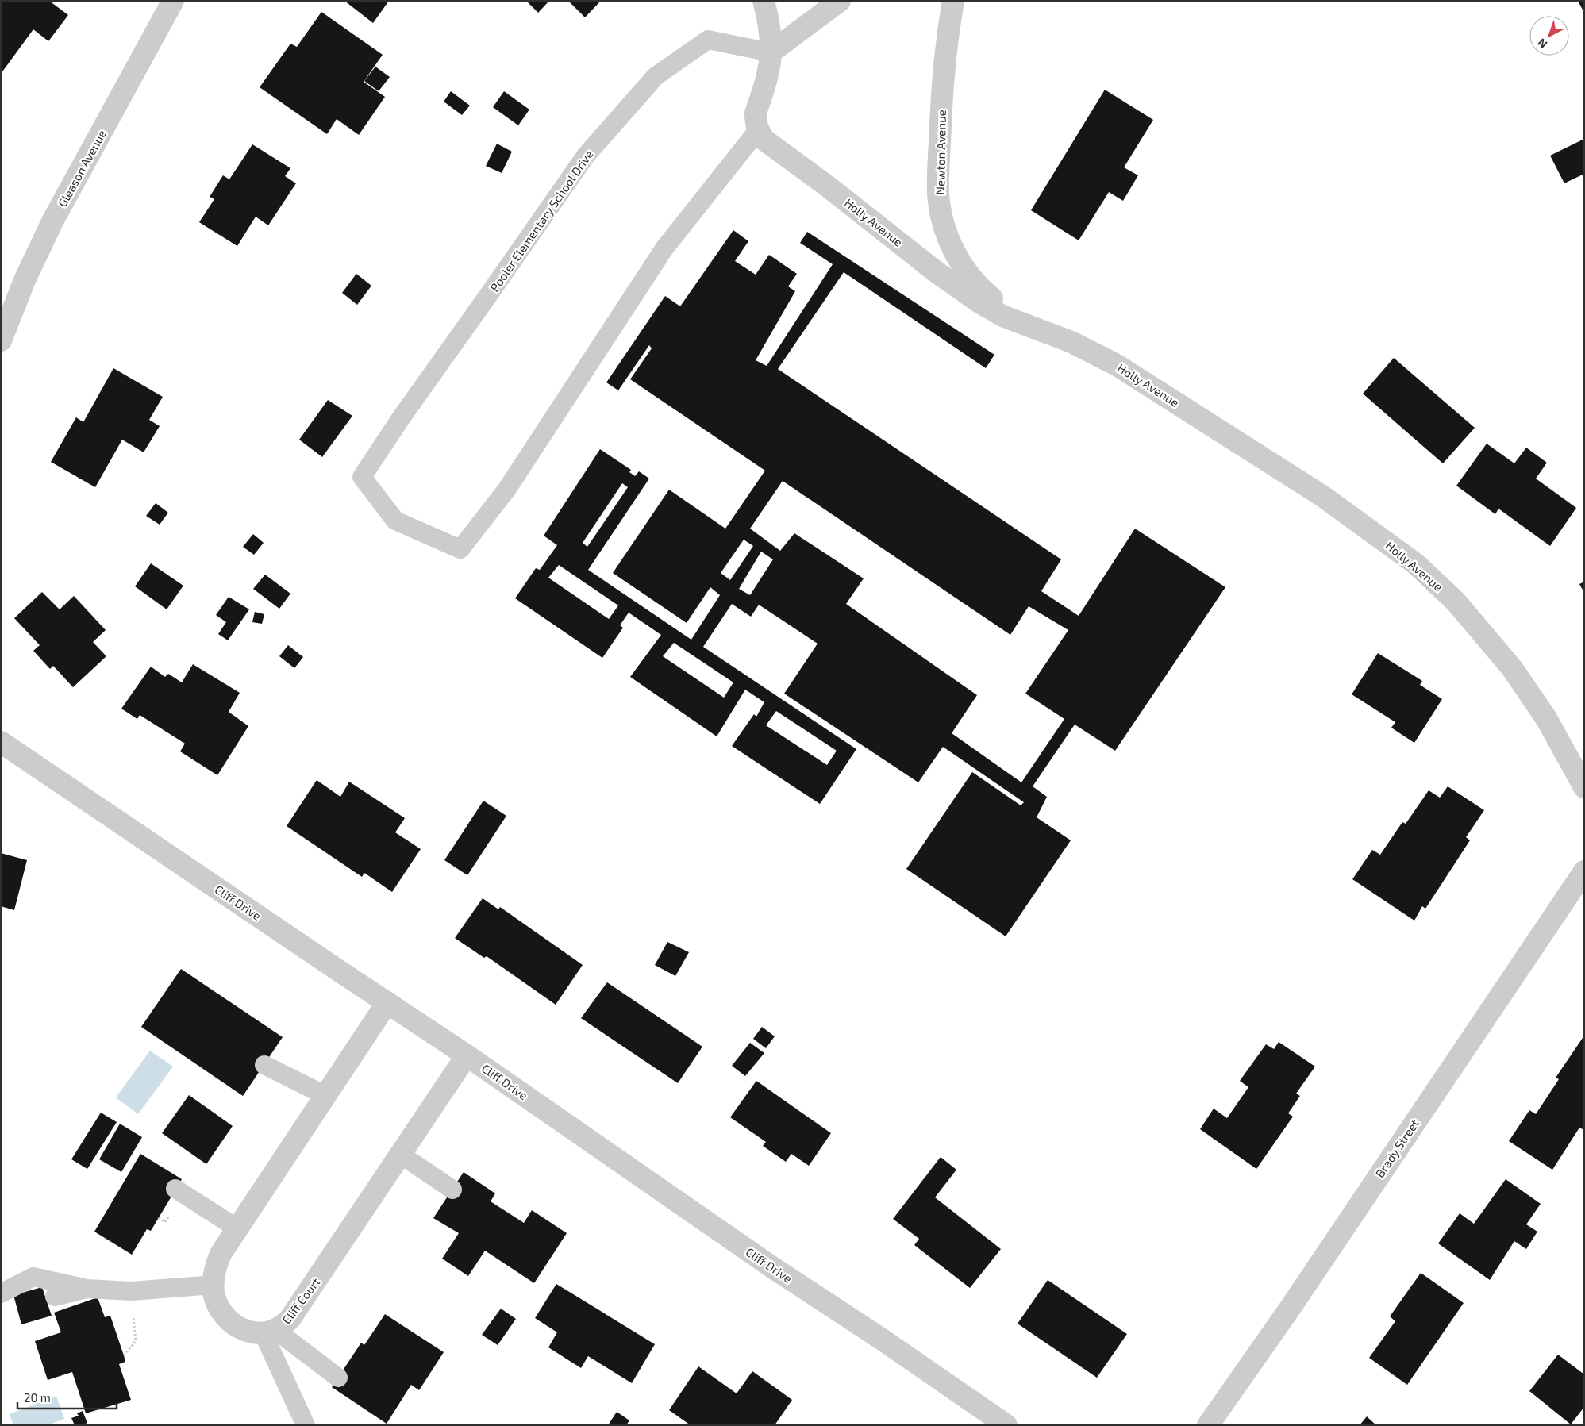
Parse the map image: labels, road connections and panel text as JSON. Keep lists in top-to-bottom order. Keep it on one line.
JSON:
{"streets":{"street":["Newton Avenue","Gleason Avenue","Holly Avenue","Cliff Drive","Brady Street","Cliff Court"],"lane":["Pooler Elementary School Drive"]},"crossings":[["Newton Avenue","Holly Avenue"],["Pooler Elementary School Drive","Holly Avenue"],["Cliff Drive","Cliff Court"]],"scale_bar":"20 m","north":"bottom left"}
